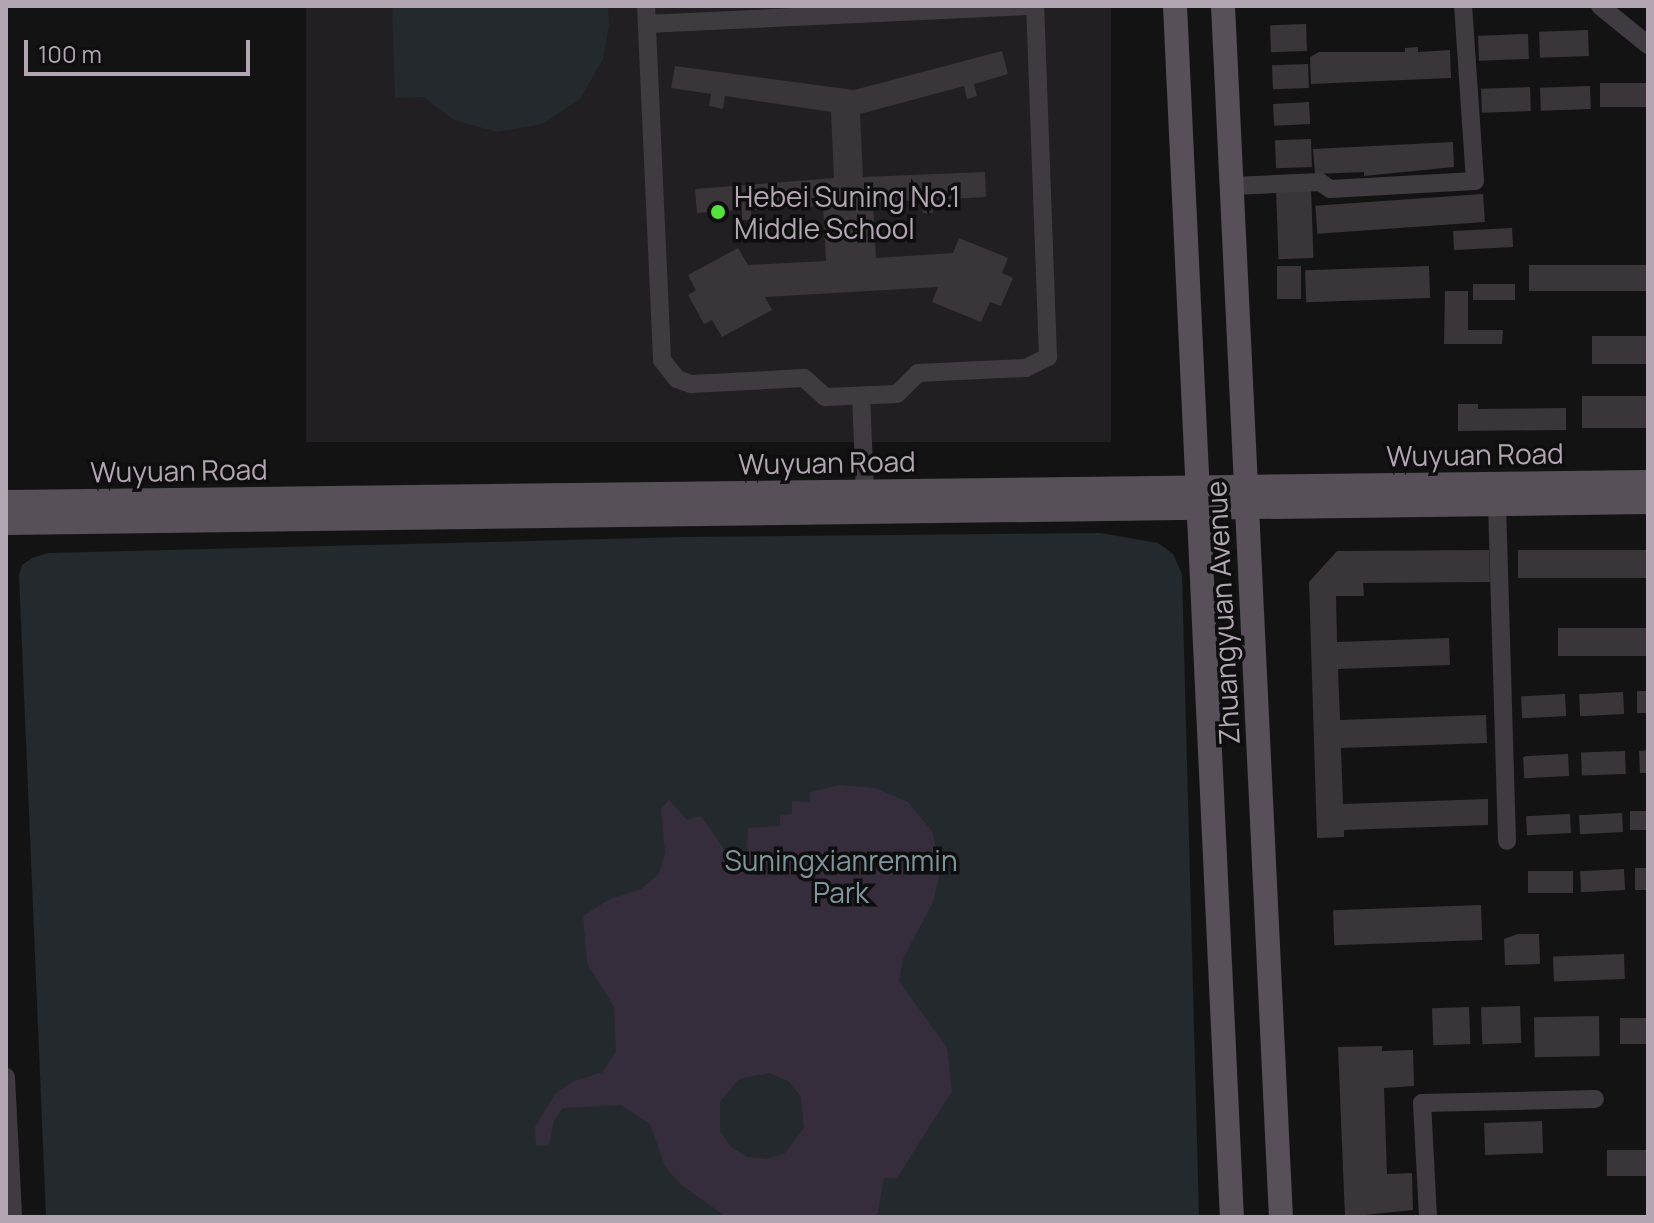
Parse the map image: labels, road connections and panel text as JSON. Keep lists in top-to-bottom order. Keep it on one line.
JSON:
{"streets":{"main road":["Wuyuan Road","Zhuangyuan Avenue"]},"crossings":[["Wuyuan Road","Zhuangyuan Avenue"]],"parks":["Suningxianrenmin Park"],"places":["Hebei Suning No.1 Middle School"],"scale_bar":"100 m"}
